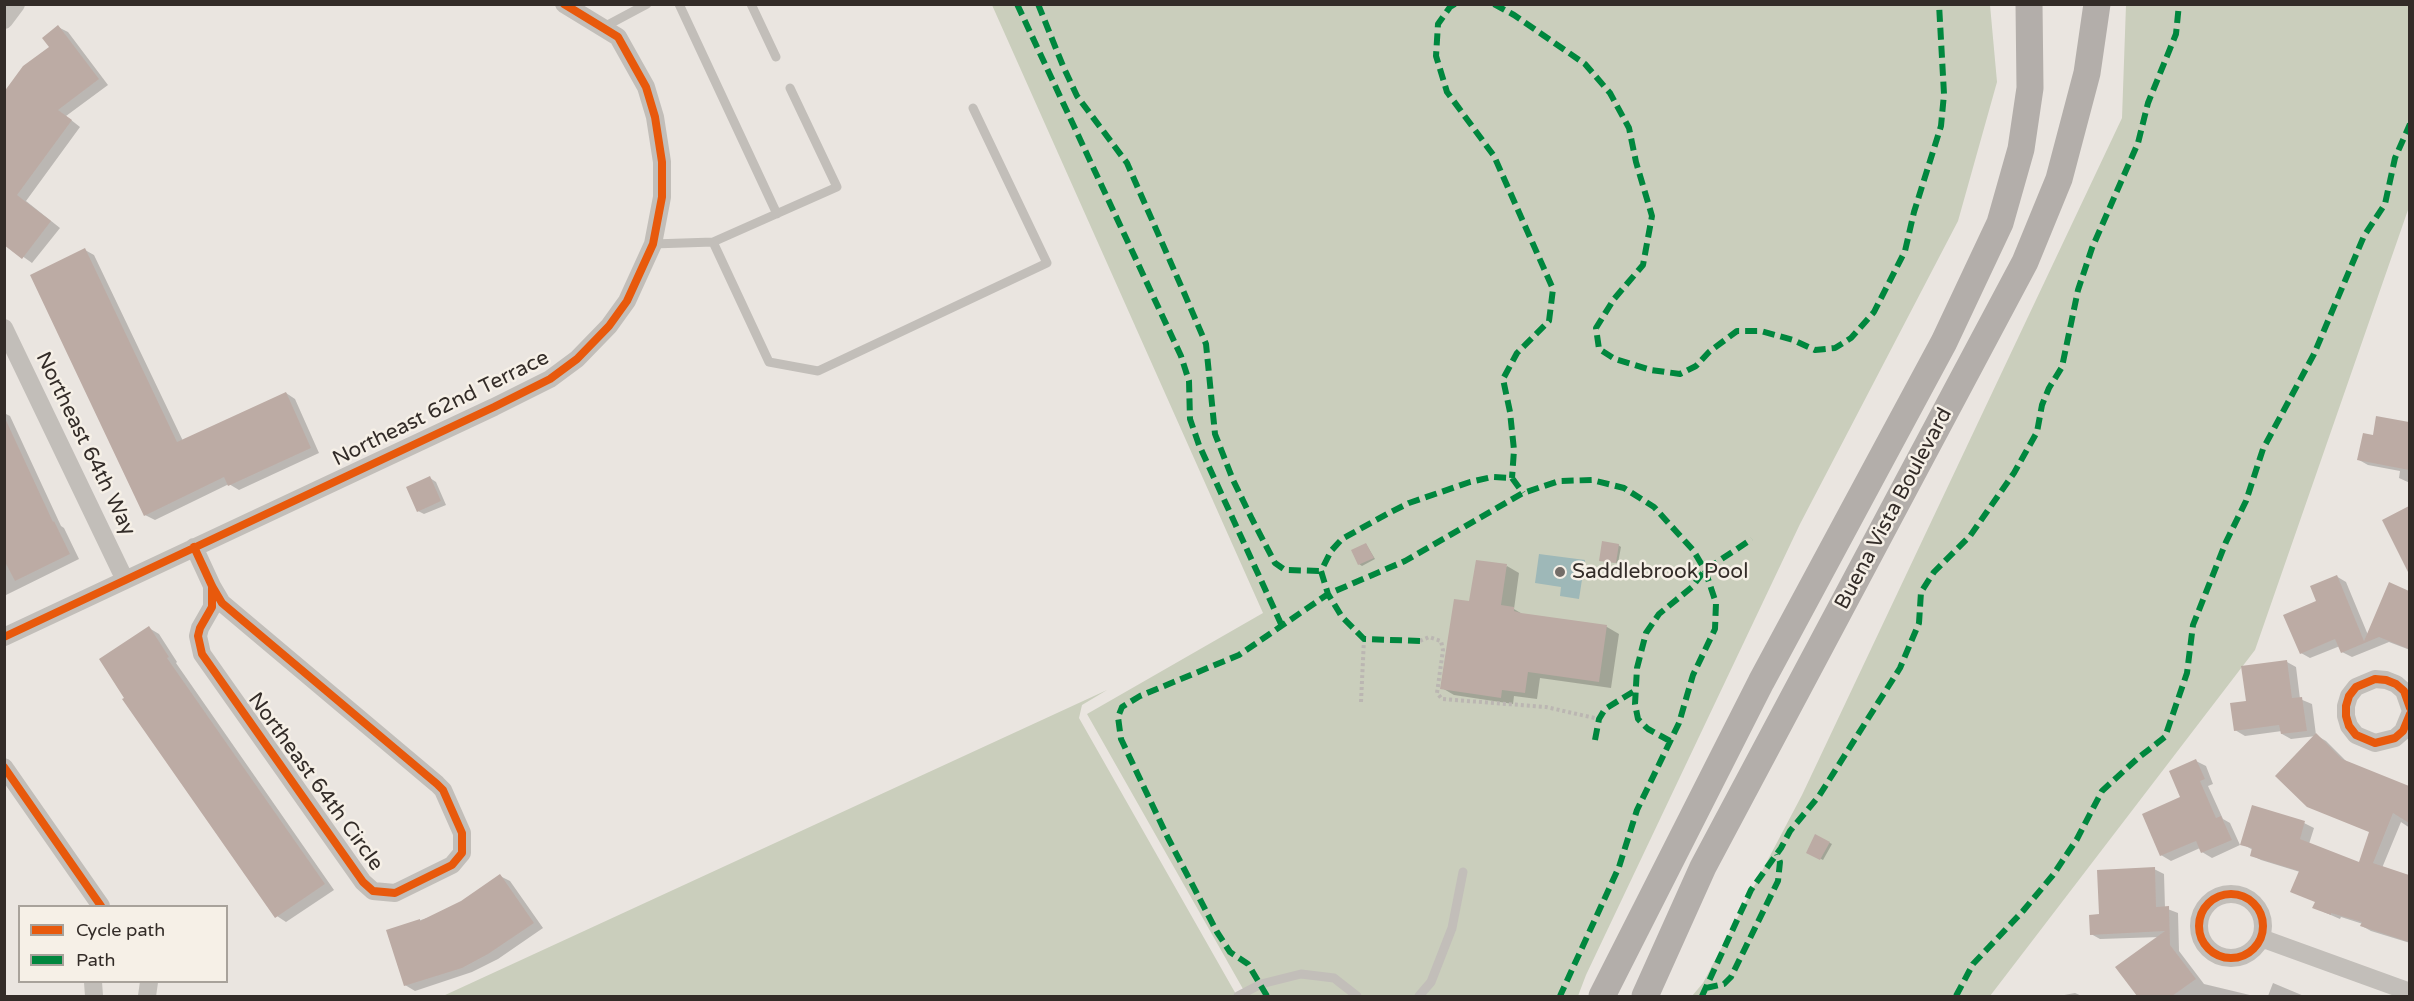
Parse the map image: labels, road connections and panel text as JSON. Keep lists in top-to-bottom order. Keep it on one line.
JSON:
{"streets":{"main road":["Buena Vista Boulevard"],"street":["Northeast 62nd Terrace","Northeast 64th Way","Northeast 64th Circle"]},"crossings":[["Northeast 62nd Terrace","Northeast 64th Way"],["Northeast 62nd Terrace","Northeast 64th Circle"]],"places":["Saddlebrook Pool"],"legend":["Cycle path","Path"]}
